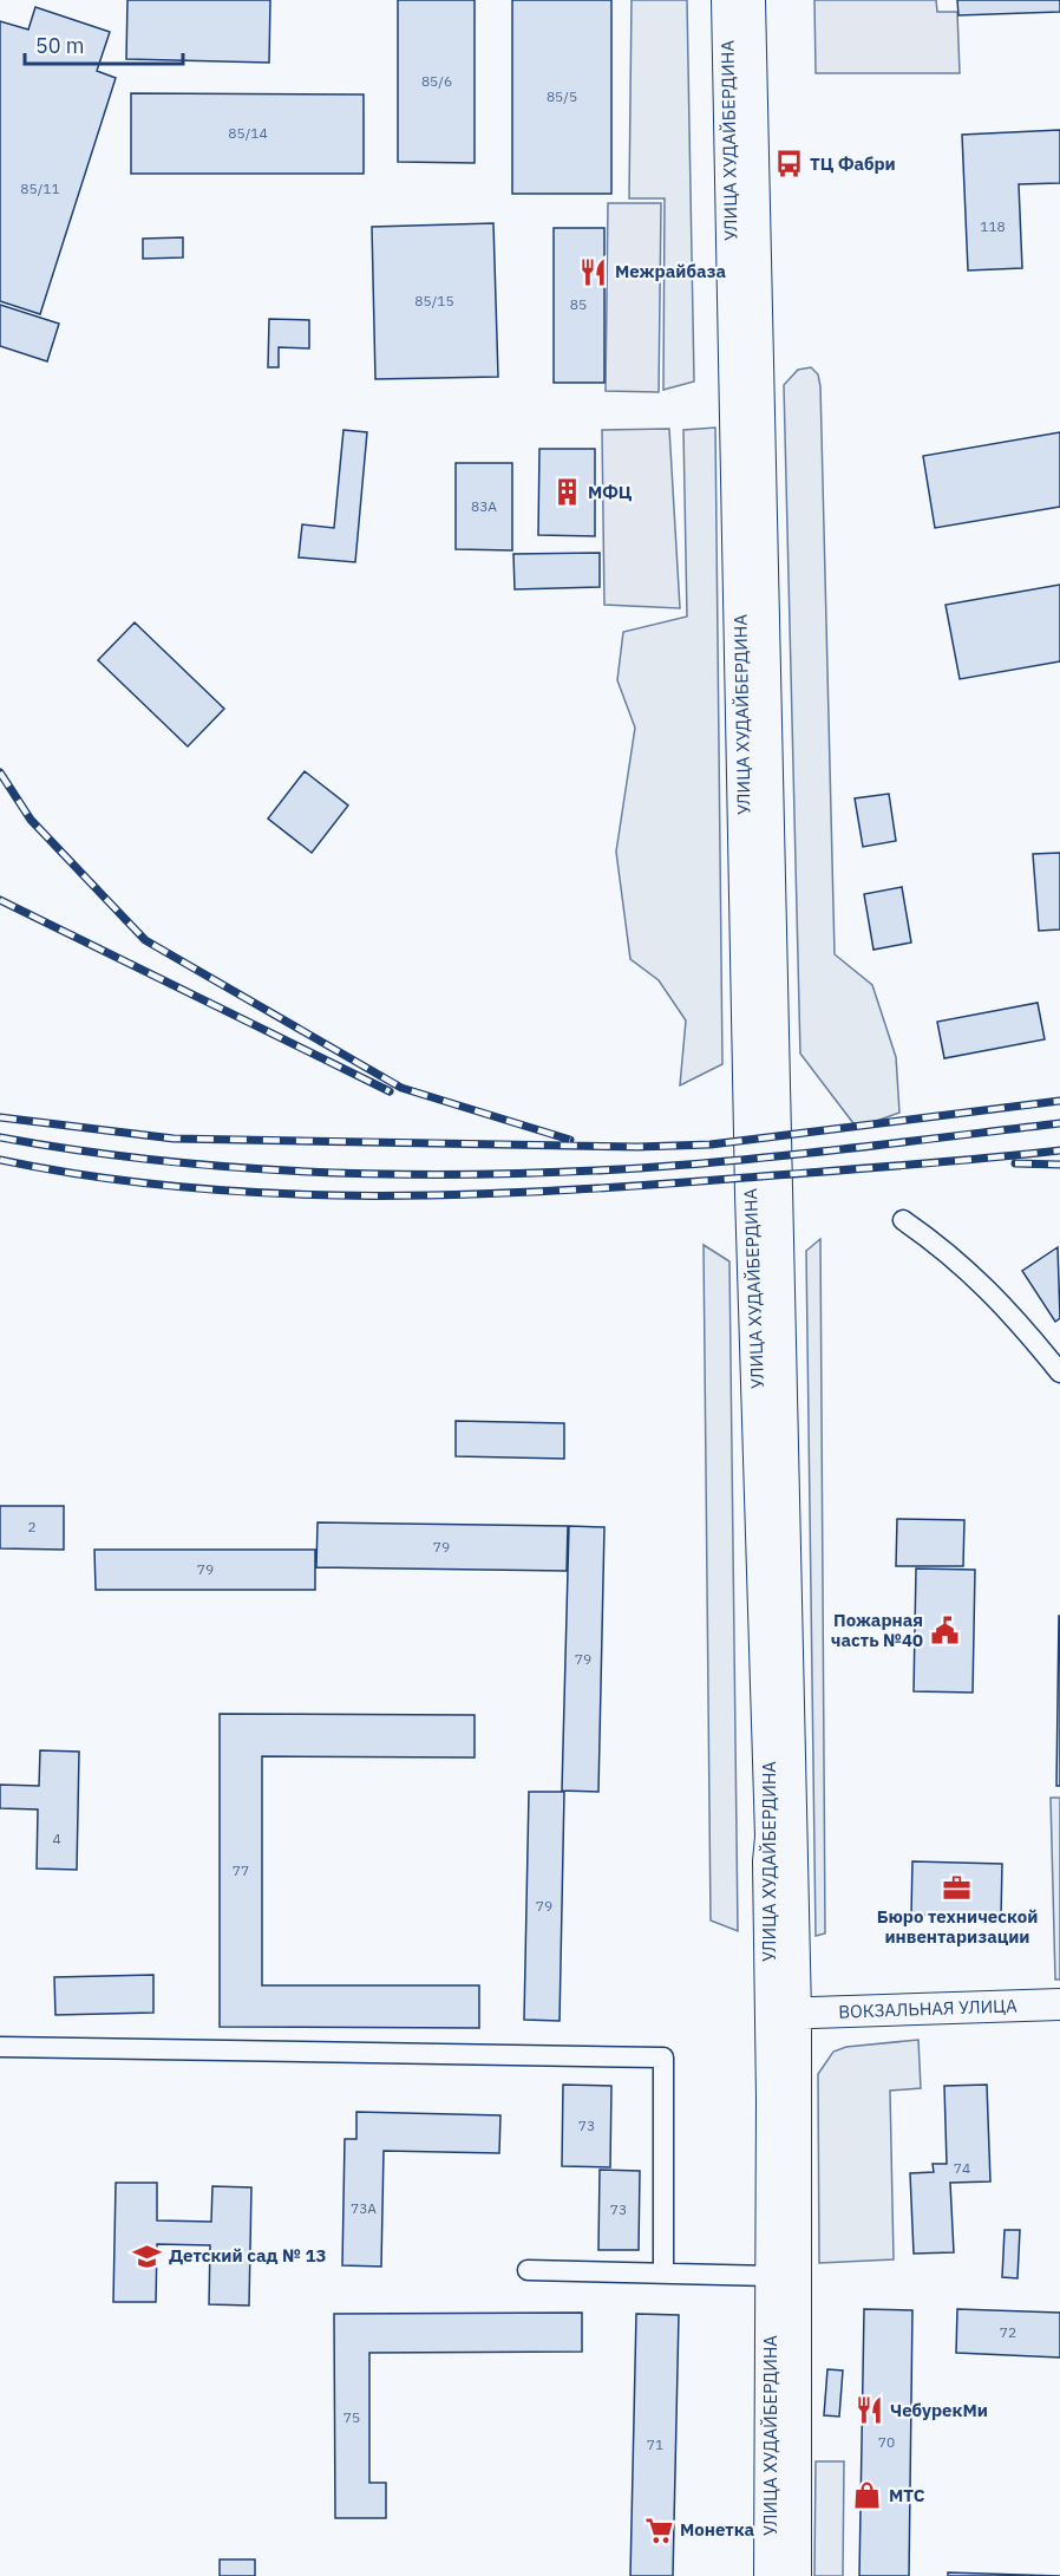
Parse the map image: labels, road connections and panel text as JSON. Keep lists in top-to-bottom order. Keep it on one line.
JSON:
{"streets":{"main road":["УЛИЦА ХУДАЙБЕРДИНА","ВОКЗАЛЬНАЯ УЛИЦА"]},"crossings":[["УЛИЦА ХУДАЙБЕРДИНА","ВОКЗАЛЬНАЯ УЛИЦА"]],"places":{"bus stop":["ТЦ Фабри"],"restaurant":["Межрайбаза","ЧебурекМи"],"building":["МФЦ"],"public building":["Пожарная часть №40"],"office":["Бюро технической инвентаризации"],"school or university":["Детский сад № 13"],"shop":["МТС"],"supermarket":["Монетка"]},"house_numbers":["85/6","85/5","85/14","85/11","118","85/15","85","83А","2","79","79","79","4","77","79","73","74","73А","73","72","75","70","71"],"scale_bar":"50 m"}
